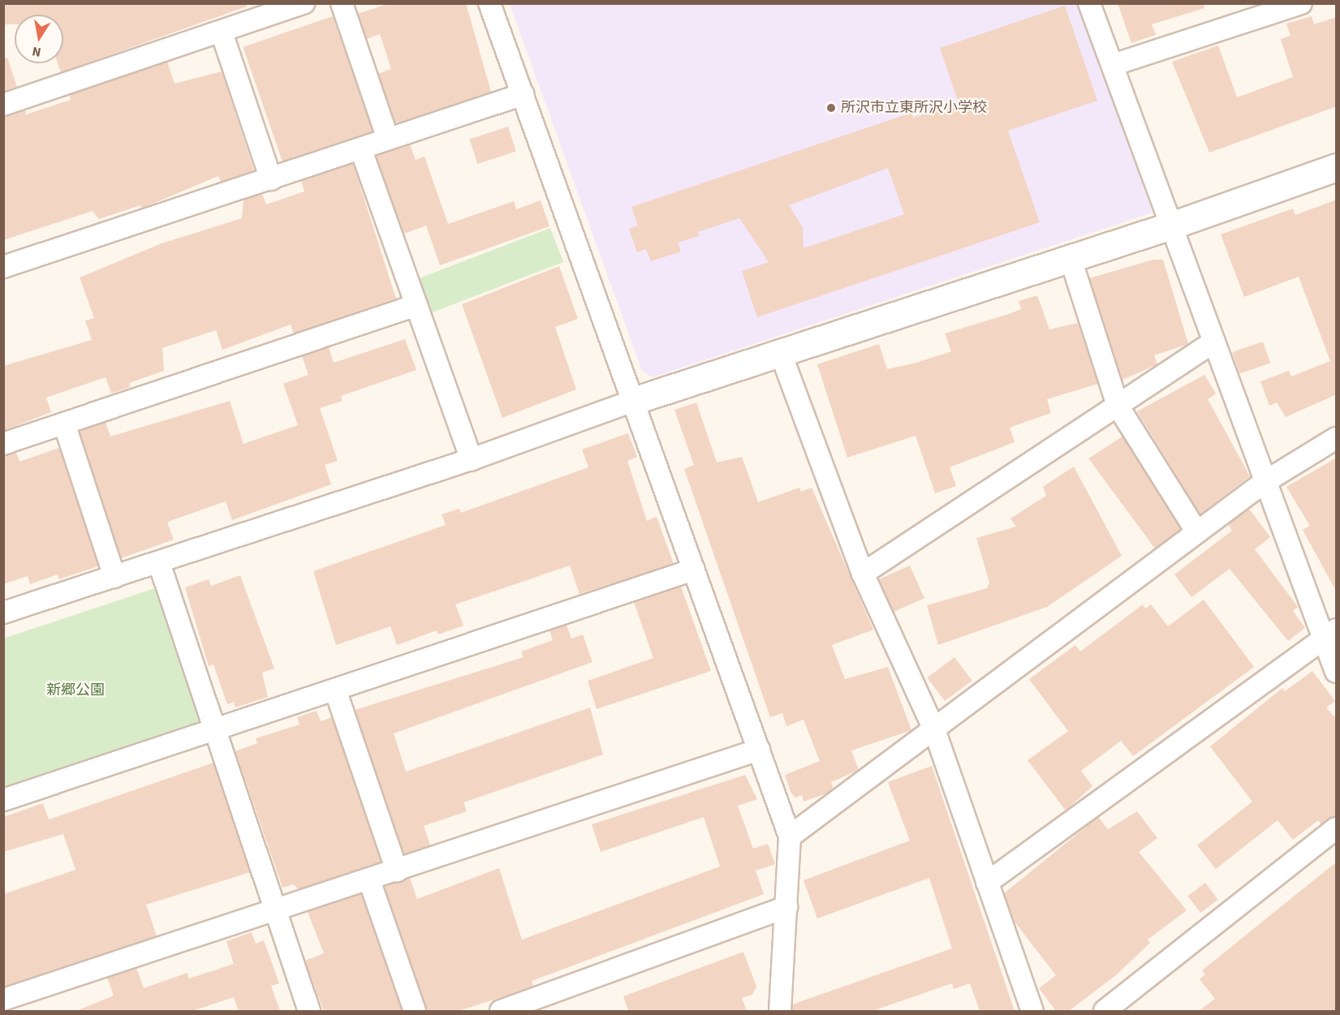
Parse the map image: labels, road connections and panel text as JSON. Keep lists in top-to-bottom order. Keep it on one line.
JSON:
{"parks":["新郷公園"],"places":["所沢市立東所沢小学校"],"north":"bottom"}
